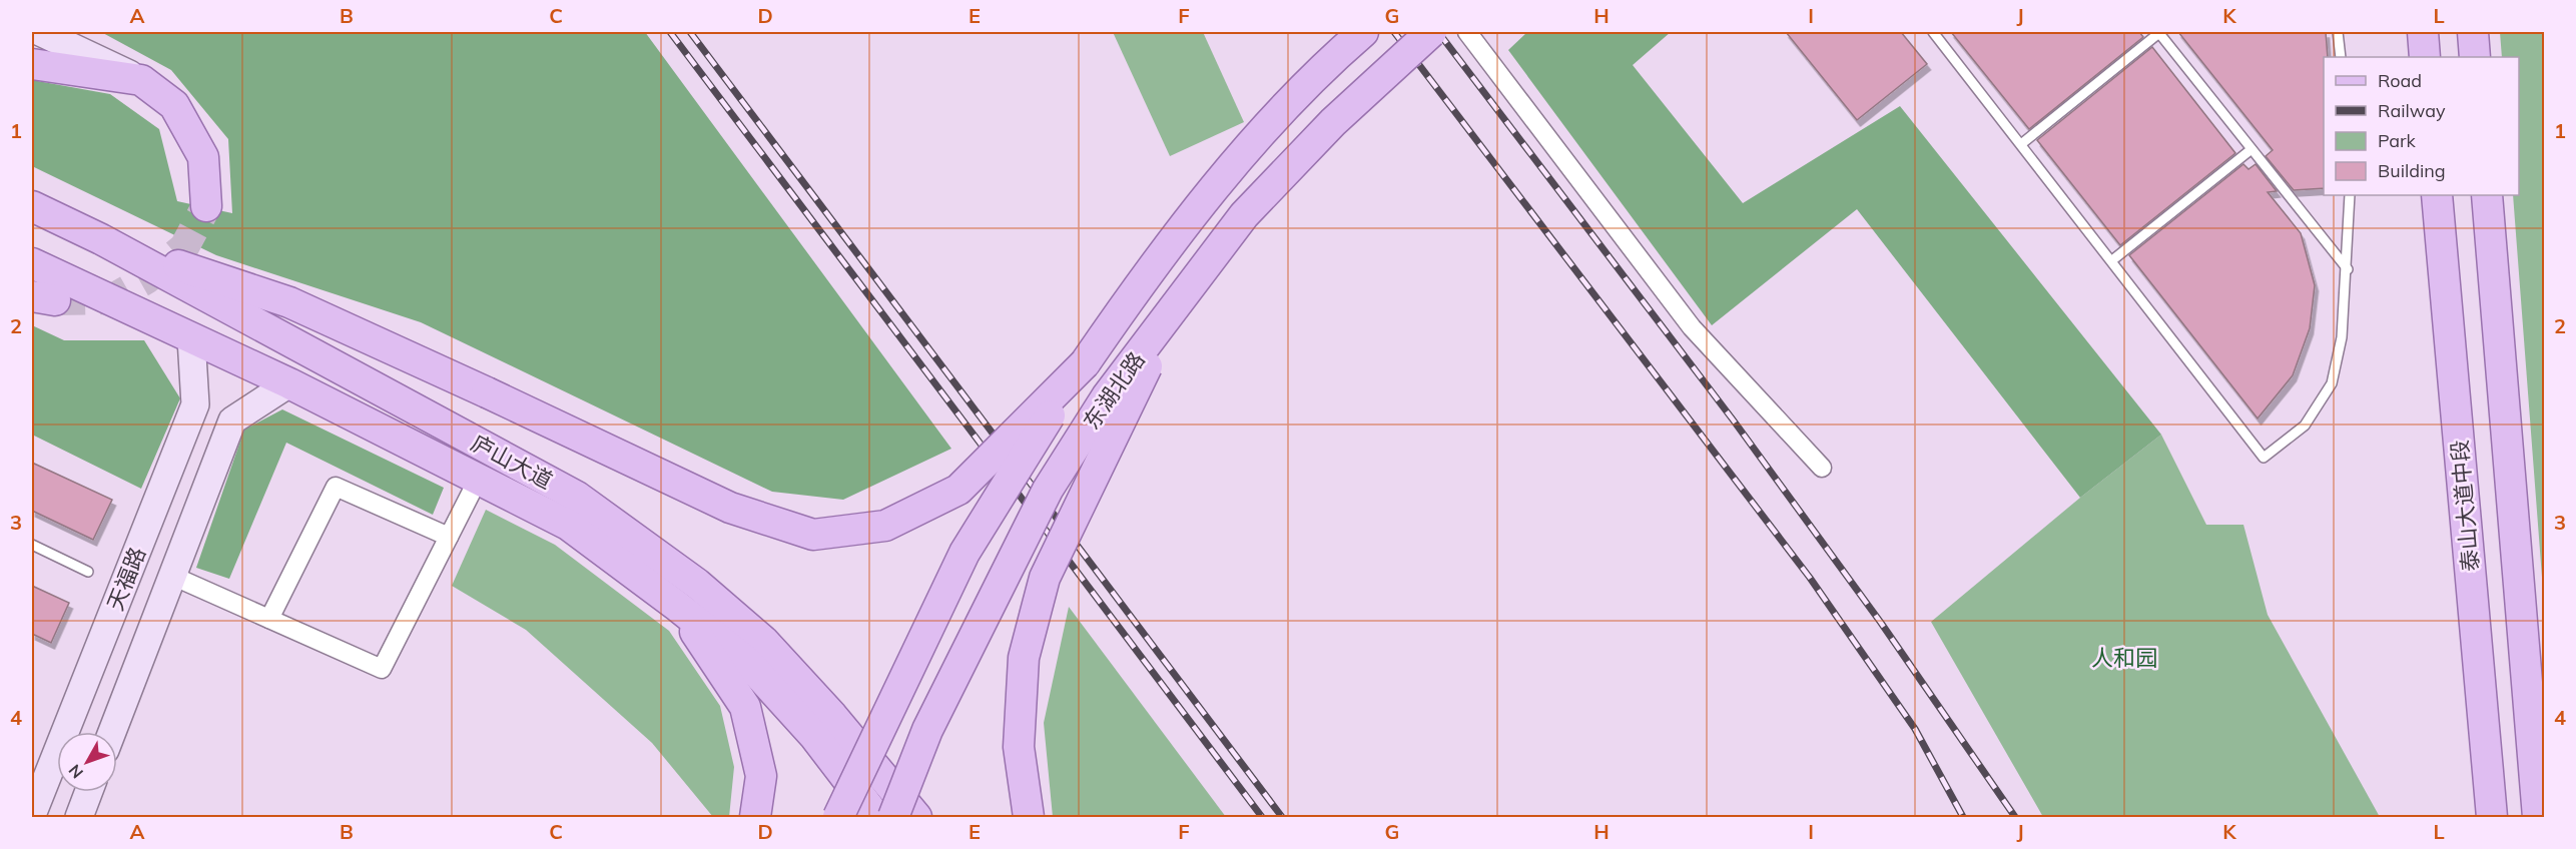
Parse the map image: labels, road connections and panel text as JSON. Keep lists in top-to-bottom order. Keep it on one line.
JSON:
{"streets":{"main road":["东湖北路","庐山大道","泰山大道中段"],"street":["天福路"]},"crossings":[["庐山大道","天福路"]],"parks":["人和园"],"legend":["Road","Railway","Park","Building"],"north":"bottom left","grid":{"columns":["A","B","C","D","E","F","G","H","I","J","K","L"],"rows":["1","2","3","4"]}}
